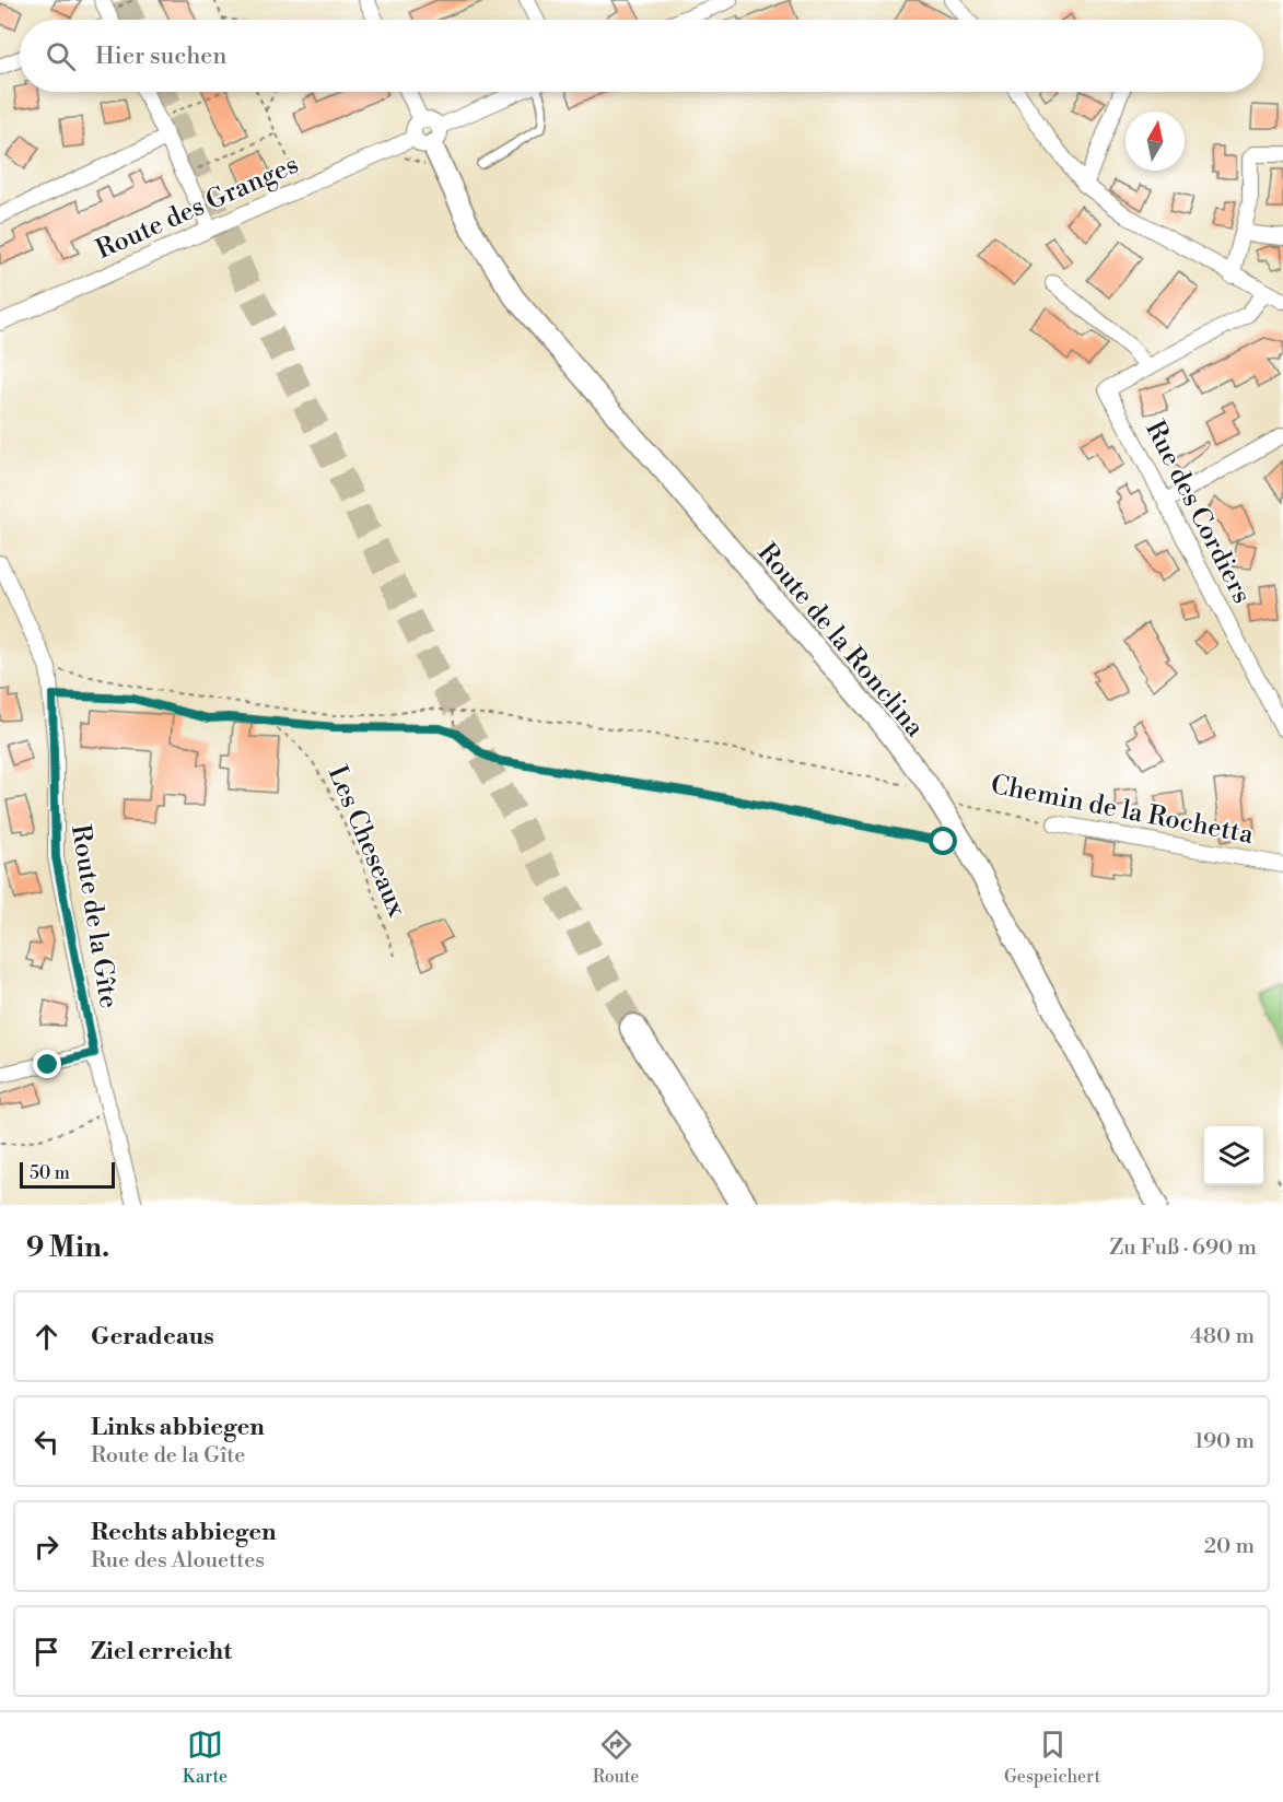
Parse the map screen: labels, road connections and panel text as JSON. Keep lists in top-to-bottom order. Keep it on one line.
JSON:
{"streets":{"street":["Route des Granges","Rue des Cordiers","Route de la Ronclina","Chemin de la Rochetta","Route de la Gîte"],"path":["Les Cheseaux"]},"crossings":[["Route des Granges","Route de la Ronclina"]],"scale_bar":"50 m","north":"top","page":{"search":"Hier suchen","scale":"50 m","heading":["9 Min.","Zu Fuß · 690 m"],"list":[["Geradeaus","480 m"],["Links abbiegen","Route de la Gîte","190 m"],["Rechts abbiegen","Rue des Alouettes","20 m"],"Ziel erreicht"],"nav":["Karte","Route","Gespeichert"]}}
